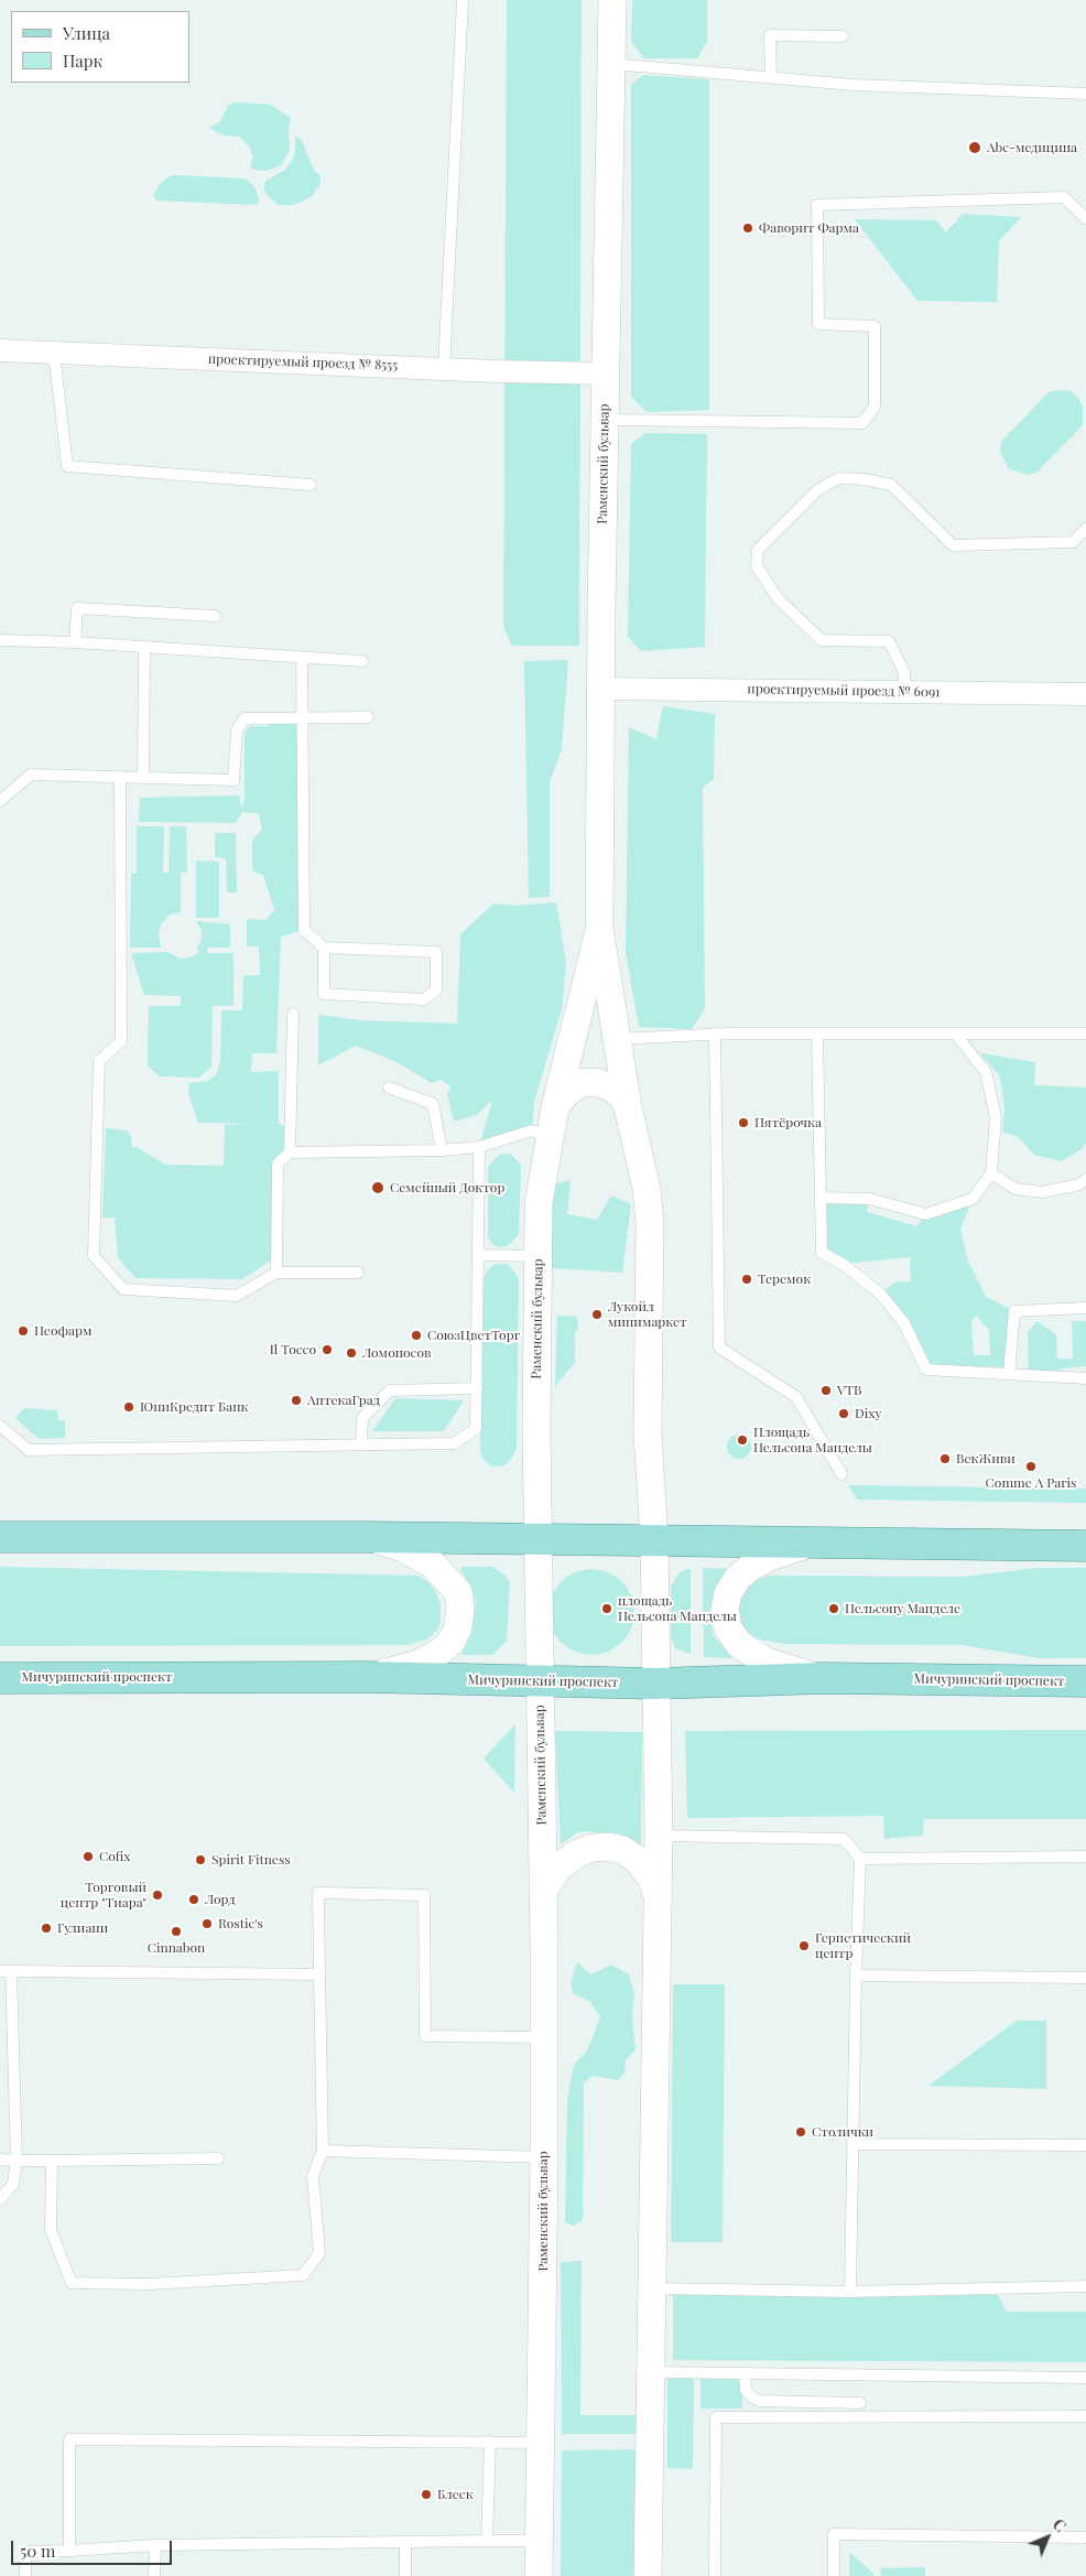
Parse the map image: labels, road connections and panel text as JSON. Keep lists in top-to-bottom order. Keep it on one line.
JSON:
{"streets":{"main road":["Мичуринский проспект"],"street":["проектируемый проезд № 8555","Раменский бульвар","проектируемый проезд № 6091"]},"crossings":[["проектируемый проезд № 8555","Раменский бульвар"],["Раменский бульвар","проектируемый проезд № 6091"],["Раменский бульвар","Мичуринский проспект"]],"places":["Abc-медицина","Фаворит Фарма","Пятёрочка","Семейный Доктор","Теремок","Лукойл минимаркет","Неофарм","СоюзЦветТорг","Il Tocco","Ломоносов","VTB","АптекаГрад","ЮниКредит Банк","Dixy","Площадь Нельсона Манделы","ВекЖиви","Comme A Paris","площадь Нельсона Манделы","Нельсону Манделе","Cofix","Spirit Fitness","Торговый центр \"Тиара\"","Лорд","Rostic's","Гулиани","Cinnabon","Герпетический центр","Столички","Блеск"],"legend":["Улица","Парк"],"scale_bar":"50 m","north":"top right"}
